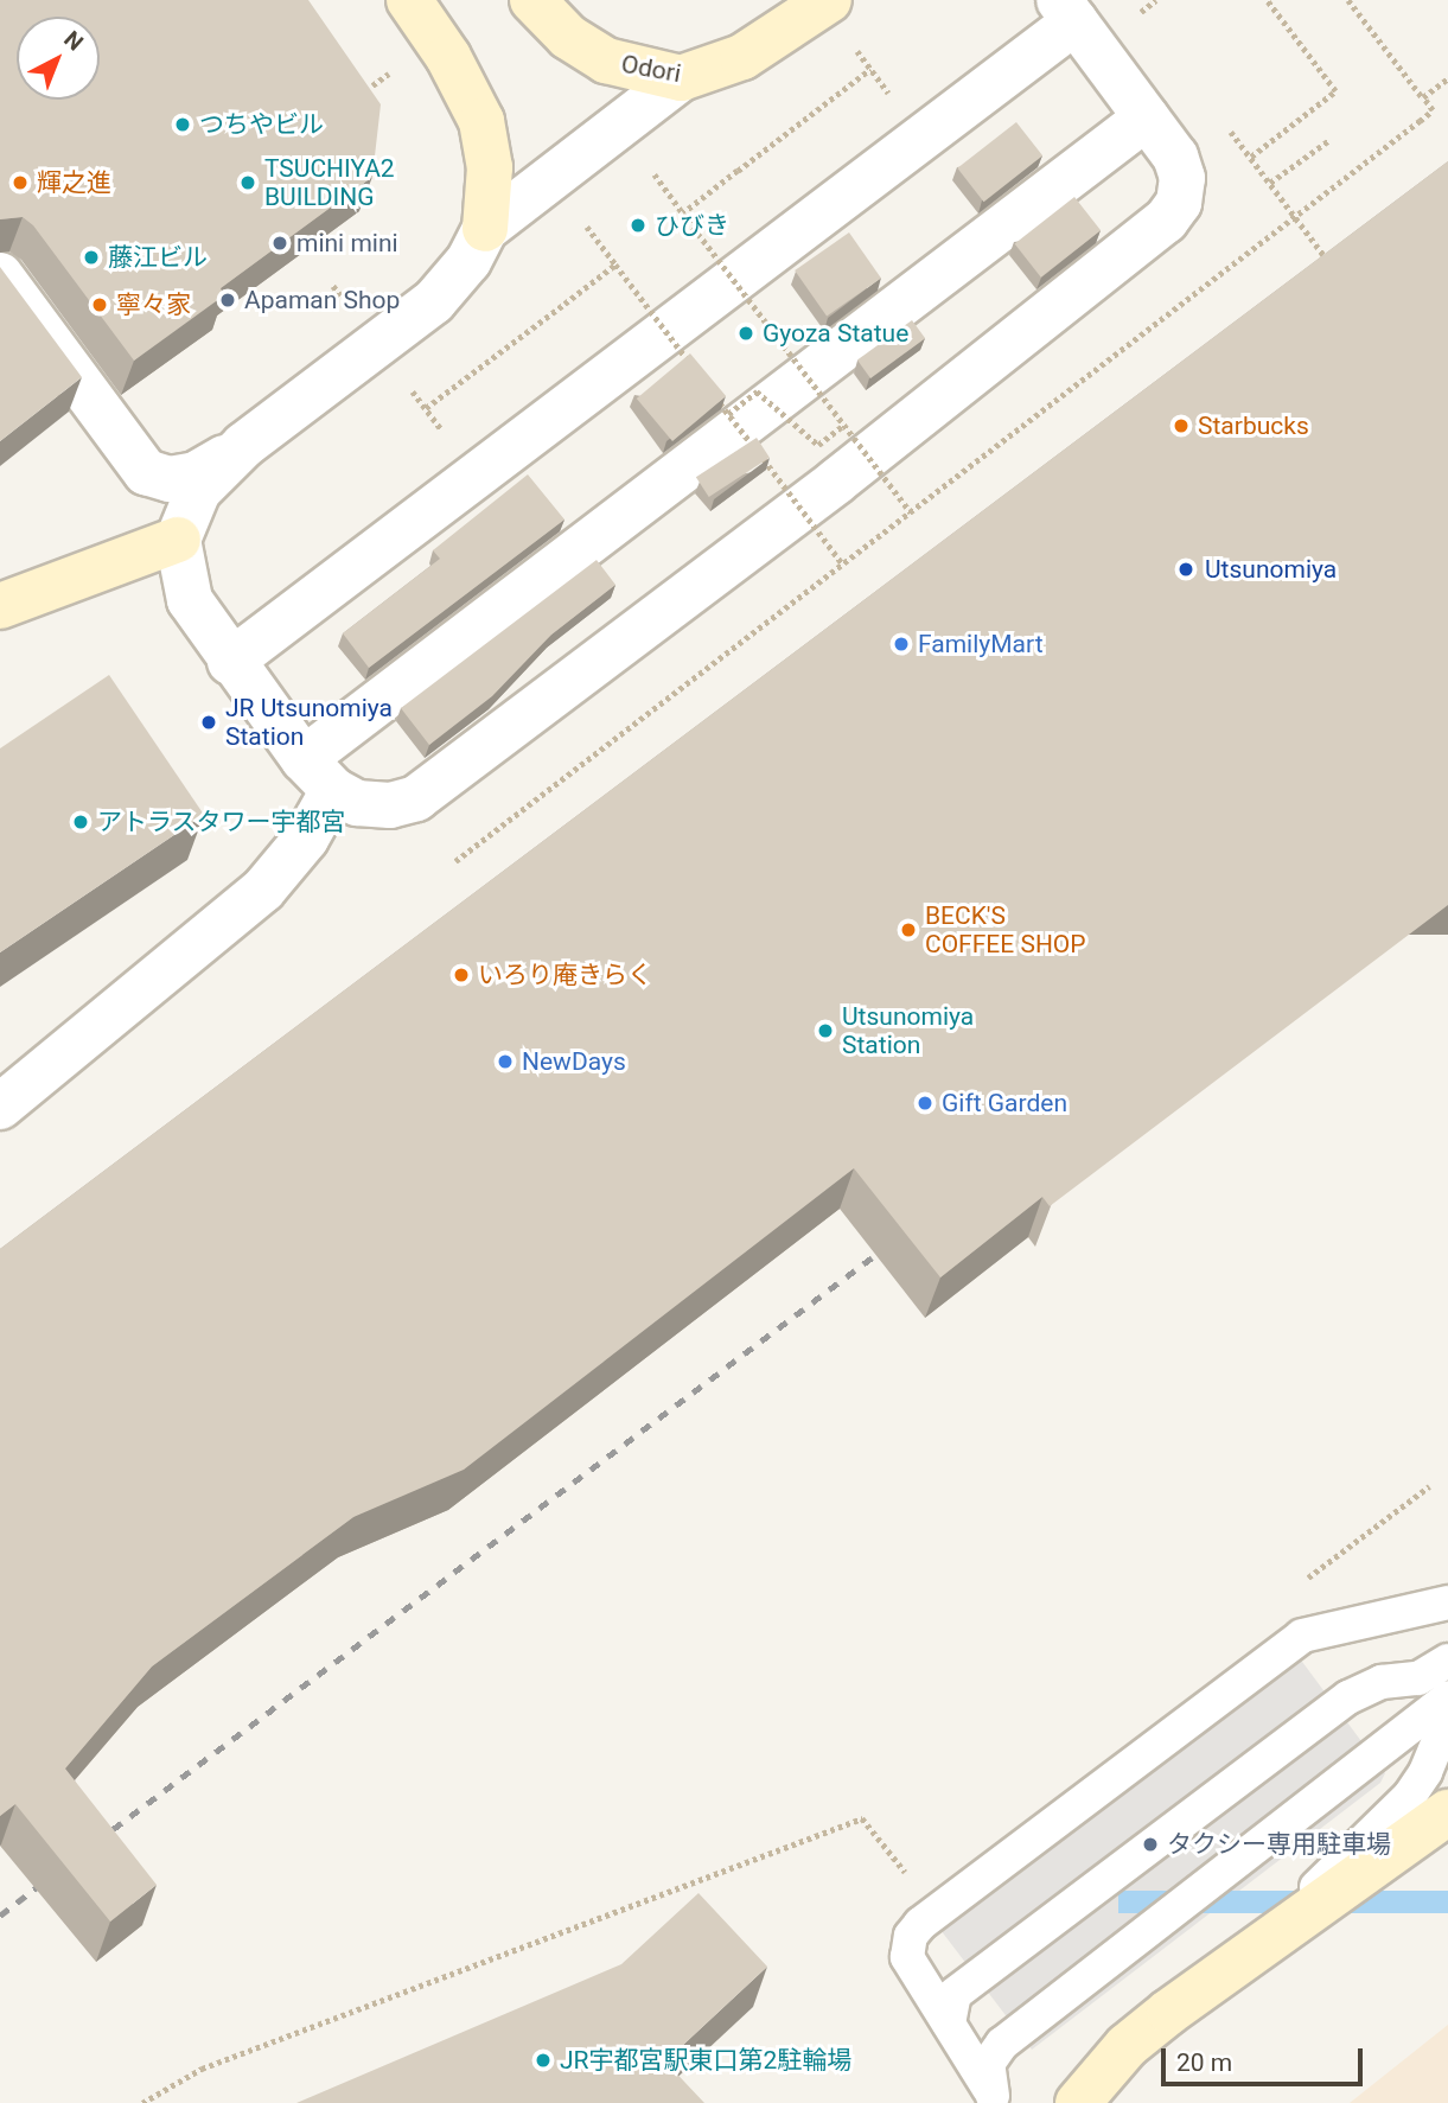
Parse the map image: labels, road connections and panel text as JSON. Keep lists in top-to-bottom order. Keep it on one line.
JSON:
{"streets":{"street":["Odori"]},"places":["つちやビル","輝之進","TSUCHIYA2 BUILDING","ひびき","mini mini","藤江ビル","Apaman Shop","寧々家","Gyoza Statue","Starbucks","Utsunomiya","FamilyMart","JR Utsunomiya Station","アトラスタワー宇都宮","BECK'S COFFEE SHOP","いろり庵きらく","Utsunomiya Station","NewDays","Gift Garden","タクシー専用駐車場","JR宇都宮駅東口第2駐輪場"],"scale_bar":"20 m","north":"top right"}
